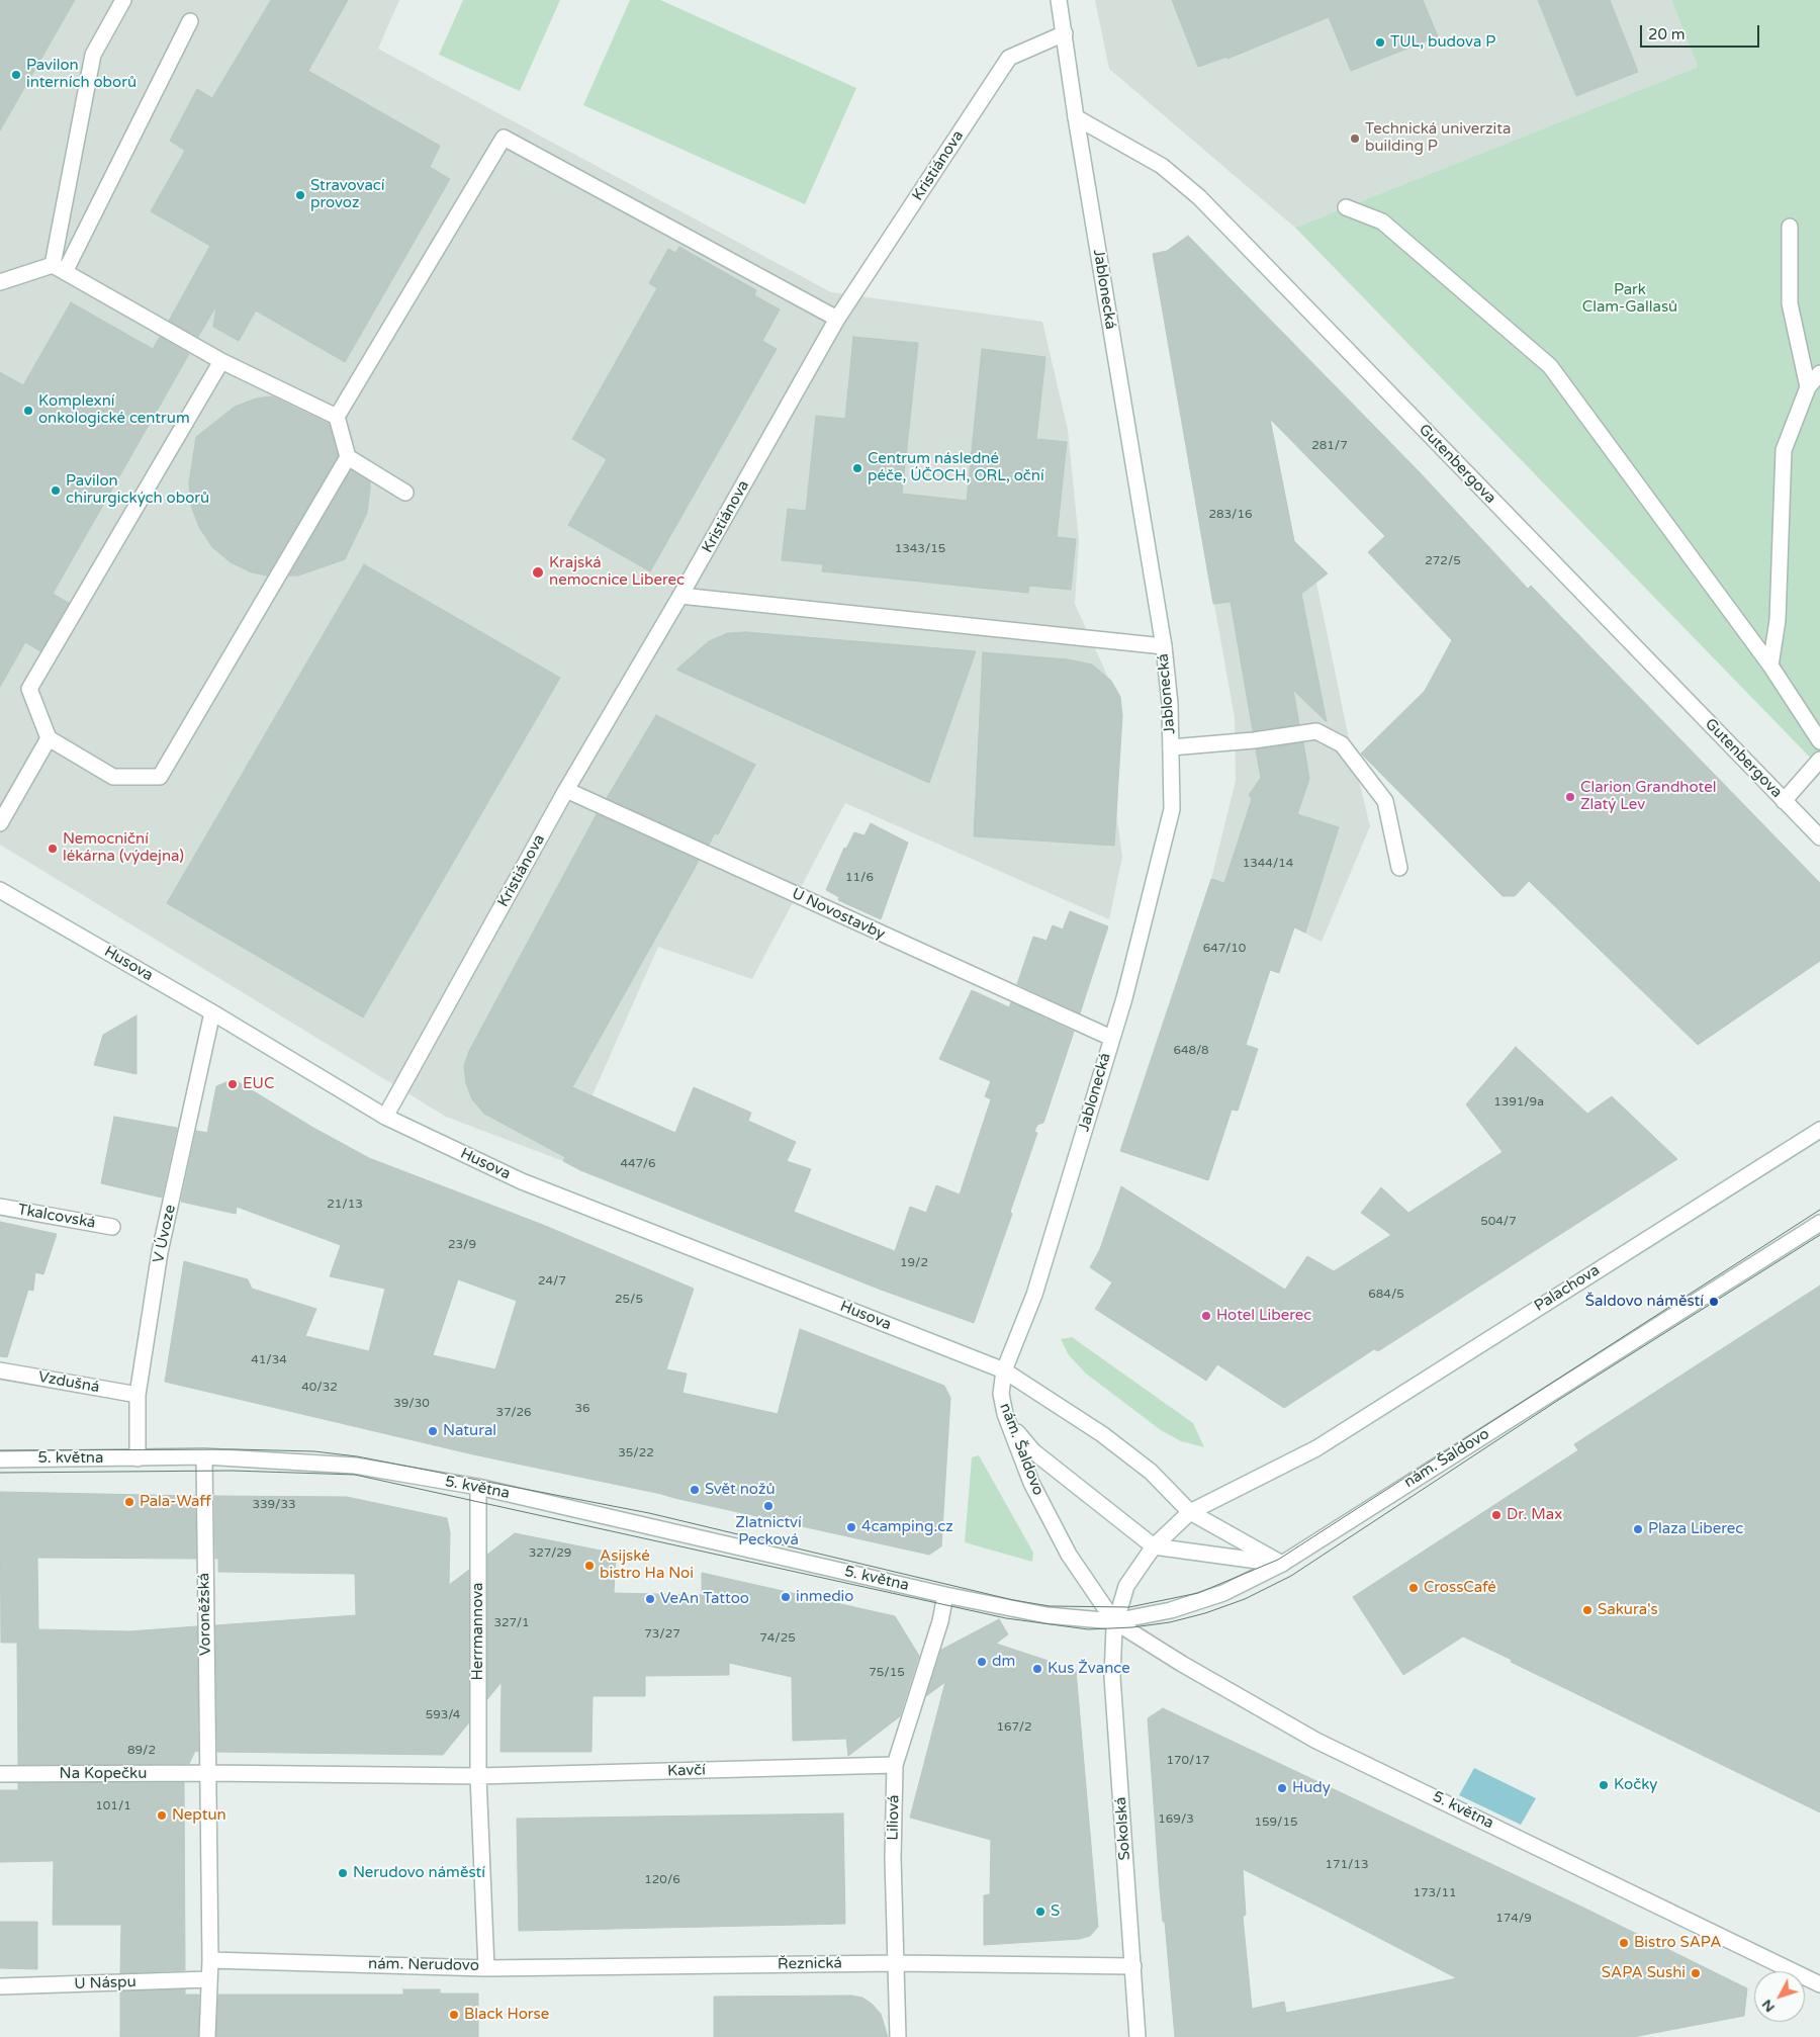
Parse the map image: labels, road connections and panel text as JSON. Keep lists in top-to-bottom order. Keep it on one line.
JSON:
{"streets":{"street":["Kristiánova","Jablonecká","Gutenbergova","U Novostavby","Husova","Tkalcovská","V Úvoze","Palachova","Vzdušná","nám. Šaldovo","5. května","Voroněžská","Herrmannova","Kavčí","Na Kopečku","Liliová","Sokolská","Řeznická","nám. Nerudovo","U Náspu"]},"crossings":[["Kristiánova","Jablonecká"],["Kristiánova","U Novostavby"],["Kristiánova","Husova"],["Jablonecká","Gutenbergova"],["Jablonecká","U Novostavby"],["Jablonecká","Husova"],["Jablonecká","nám. Šaldovo"],["Husova","V Úvoze"],["Husova","nám. Šaldovo"],["V Úvoze","Vzdušná"],["V Úvoze","5. května"],["Palachova","nám. Šaldovo"],["nám. Šaldovo","5. května"],["nám. Šaldovo","Liliová"],["nám. Šaldovo","Sokolská"],["5. května","Voroněžská"],["5. května","Herrmannova"],["5. května","Liliová"],["5. května","Sokolská"],["Voroněžská","Na Kopečku"],["Herrmannova","Kavčí"],["Herrmannova","nám. Nerudovo"],["Kavčí","Liliová"],["Kavčí","nám. Nerudovo"],["Liliová","Řeznická"],["Sokolská","Řeznická"],["Řeznická","nám. Nerudovo"]],"parks":["Park Clam-Gallasů"],"places":["TUL, budova P","Pavilon interních oborů","Technická univerzita building P","Stravovací provoz","Komplexní onkologické centrum","Centrum následné péče, ÚČOCH, ORL, oční","Pavilon chirurgických oborů","Krajská nemocnice Liberec","Clarion Grandhotel Zlatý Lev","Nemocniční lékárna (výdejna)","EUC","Šaldovo náměstí","Hotel Liberec","Natural","Svět nožů","Pala-Waff","Zlatnictví Pecková","Dr. Max","4camping.cz","Plaza Liberec","Asijské bistro Ha Noi","CrossCafé","inmedio","VeAn Tattoo","Sakura's","dm","Kus Žvance","Kočky","Hudy","Neptun","Nerudovo náměstí","S","Bistro SAPA","SAPA Sushi","Black Horse"],"house_numbers":["281/7","283/16","1343/15","272/5","1344/14","11/6","647/10","648/8","1391/9a","447/6","21/13","504/7","23/9","19/2","24/7","684/5","25/5","41/34","40/32","39/30","36","37/26","35/22","339/33","327/29","327/1","73/27","74/25","75/15","593/4","167/2","89/2","170/17","101/1","169/3","159/15","171/13","120/6","173/11","174/9"],"scale_bar":"20 m","north":"bottom left"}
